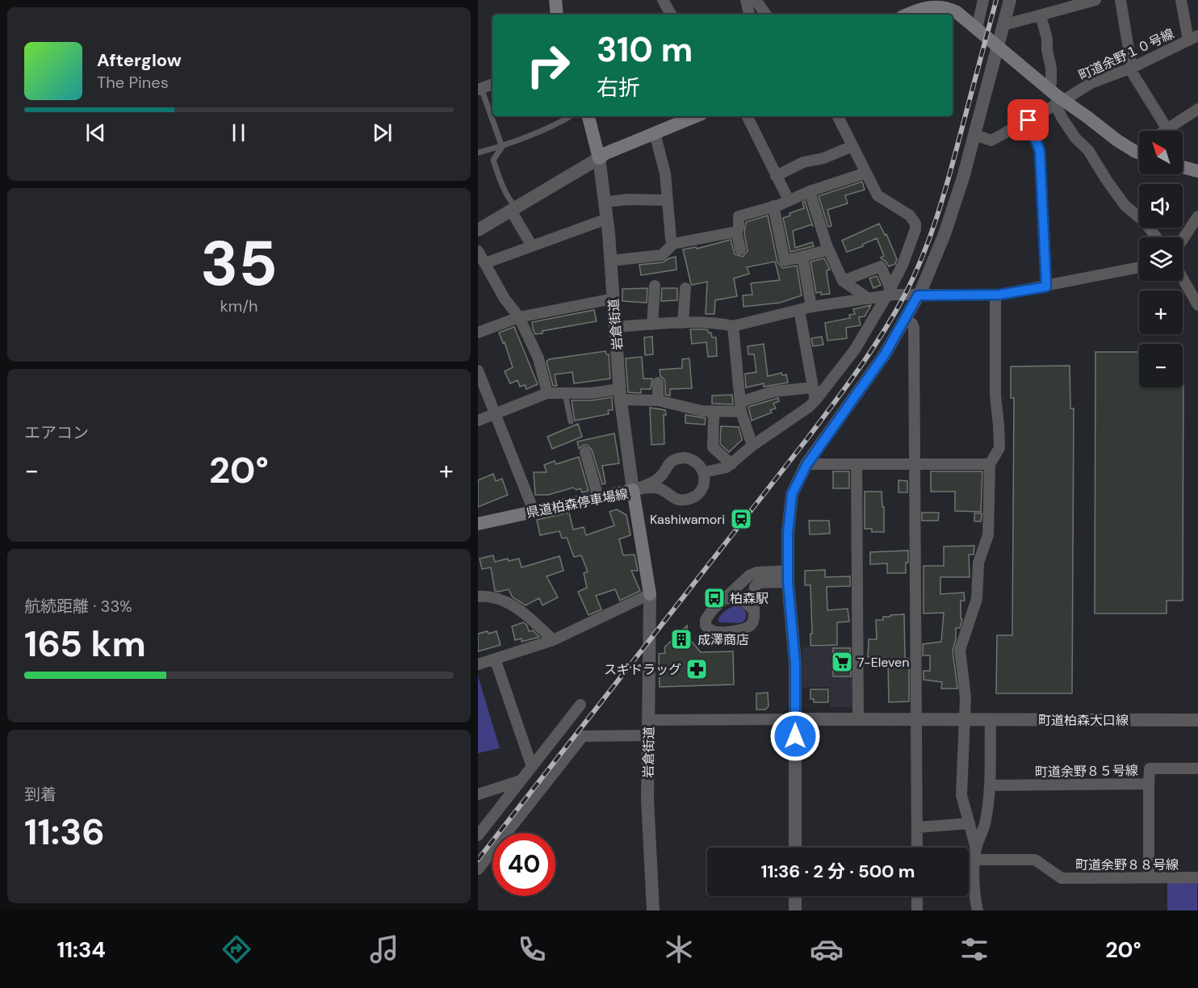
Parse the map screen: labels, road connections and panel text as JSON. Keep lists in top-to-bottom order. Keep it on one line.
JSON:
{"streets":{"main road":["県道柏森停車場線"],"street":["町道余野１０号線","岩倉街道","町道柏森大口線","町道余野８５号線","町道余野８８号線"]},"crossings":[["岩倉街道","県道柏森停車場線"],["町道余野８５号線","町道余野８８号線"]],"places":{"station":["Kashiwamori"],"bus stop":["柏森駅"],"building":["成澤商店"],"supermarket":["7-Eleven"],"pharmacy":["スギドラッグ"]},"north":"top left","page":{"turn":["310 m","右折"],"song":["Afterglow","The Pines"],"map_buttons":["+","−"],"tile":[["35","km/h"],"エアコン",["航続距離 · 33%","165 km"],["到着","11:36"]],"heat":["−","20°","+"],"limit":"40","trip":"11:36 · 2 分 · 500 m","tabs":["11:34","20°"]}}
